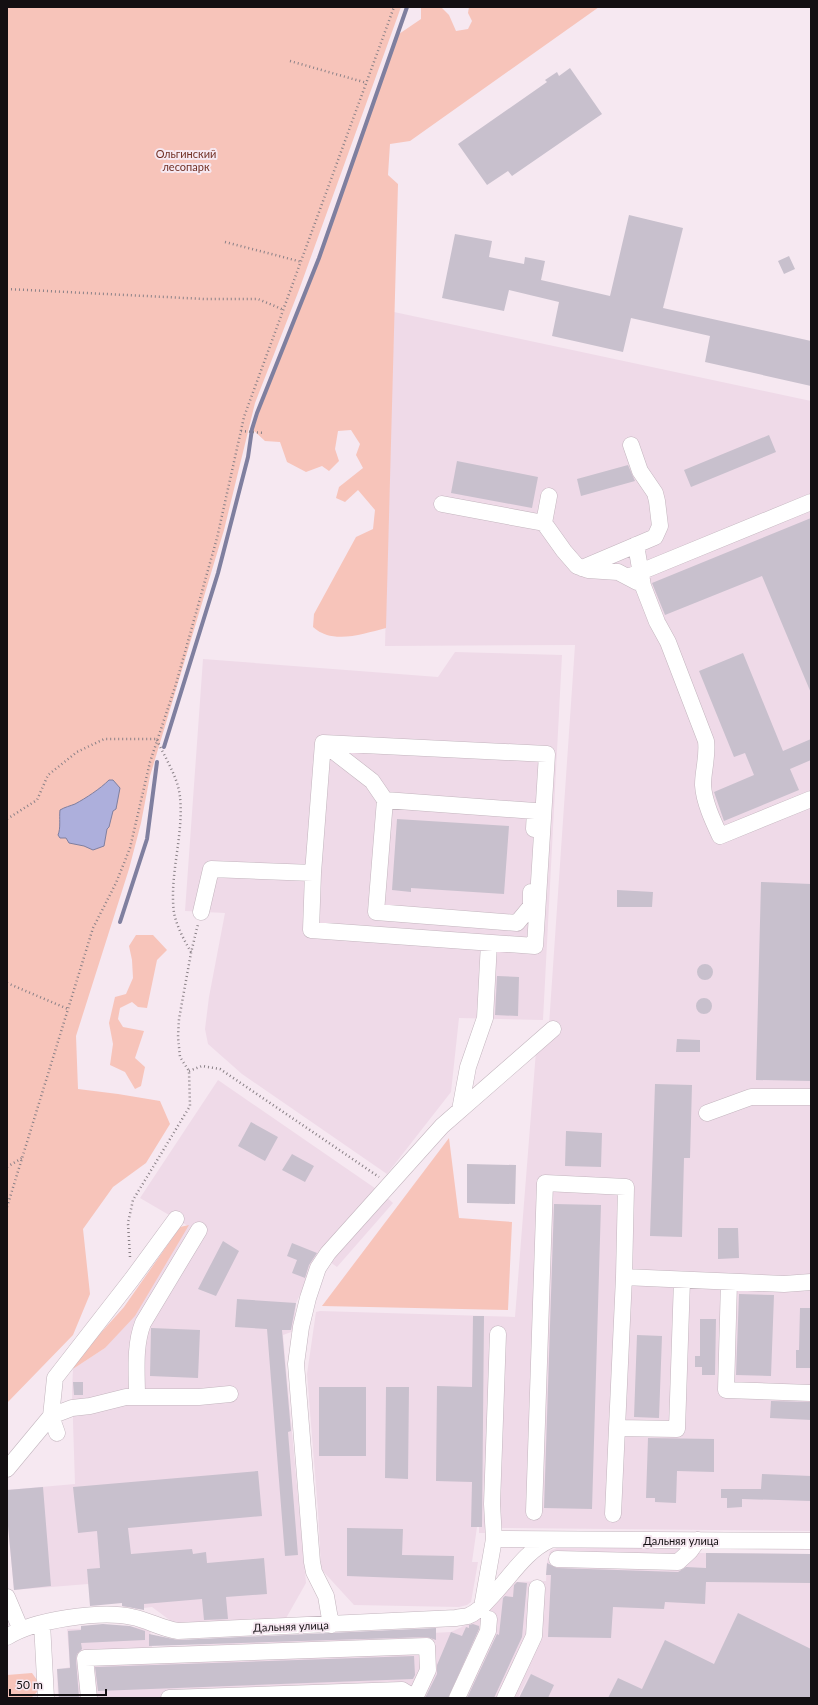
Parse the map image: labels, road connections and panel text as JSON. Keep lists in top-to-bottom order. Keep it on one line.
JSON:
{"streets":{"street":["Дальняя улица"]},"parks":["Ольгинский лесопарк"],"scale_bar":"50 m"}
